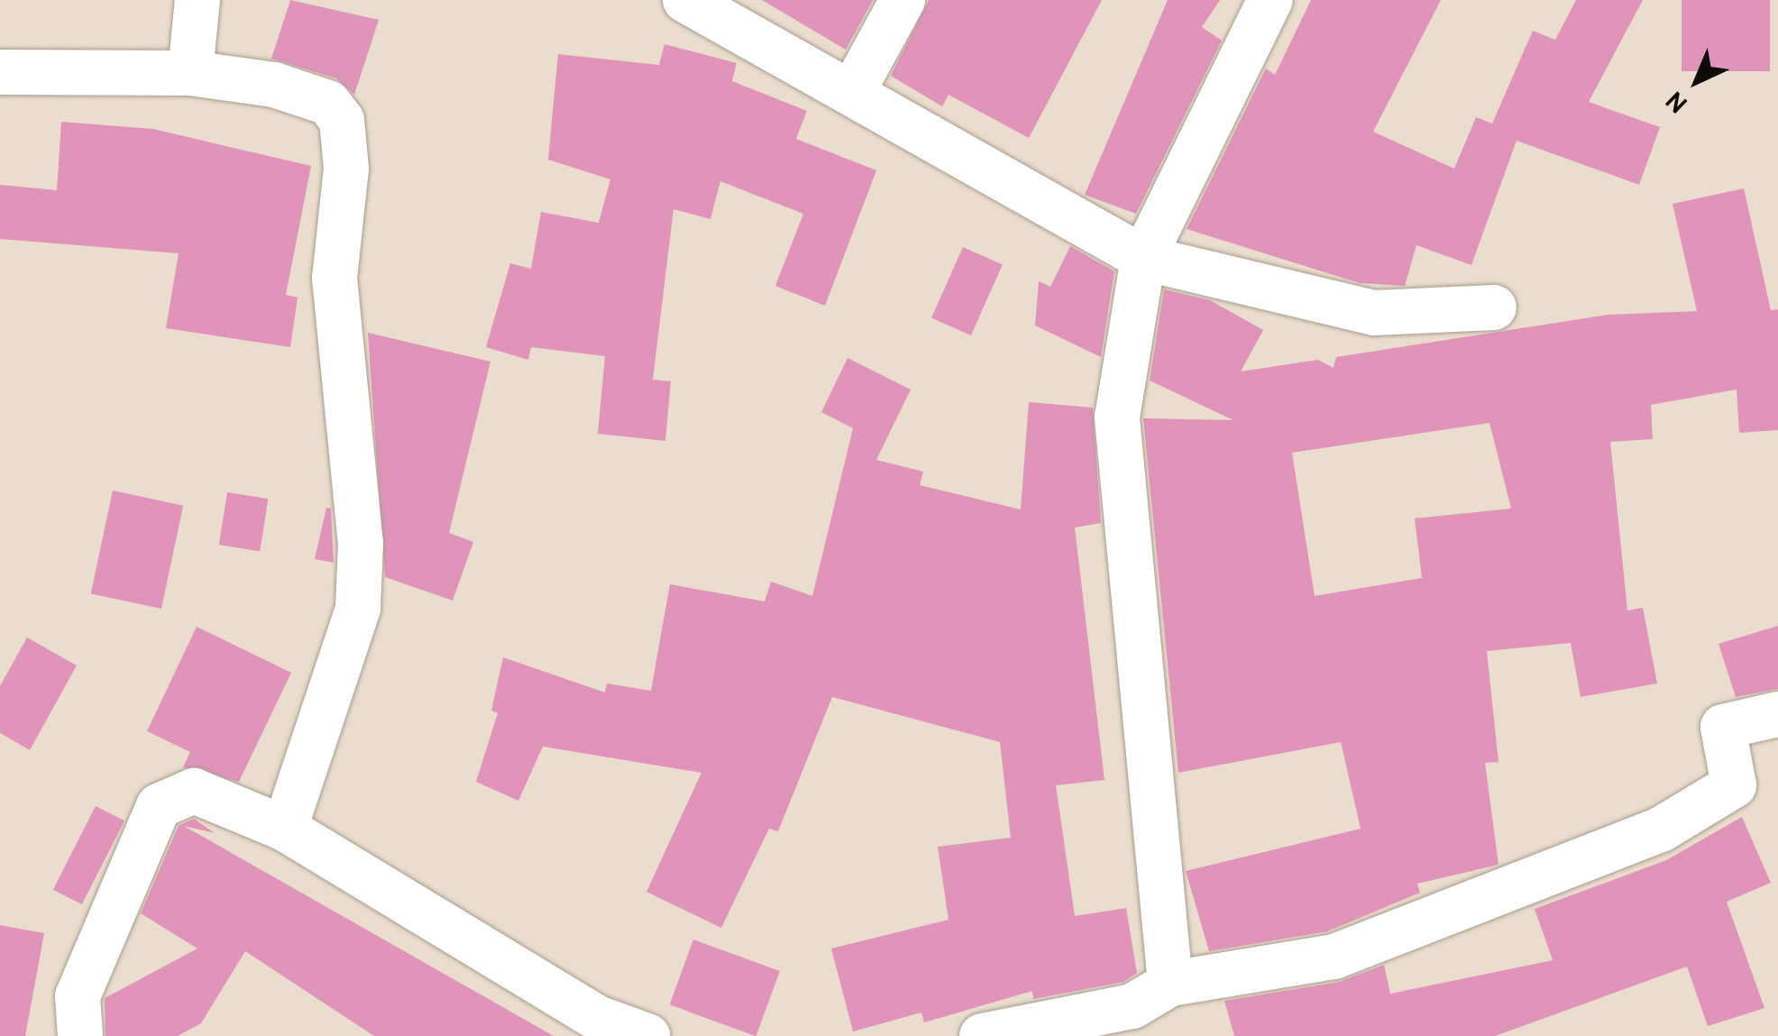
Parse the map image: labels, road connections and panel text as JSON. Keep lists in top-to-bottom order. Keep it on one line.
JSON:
{"north":"bottom left"}
